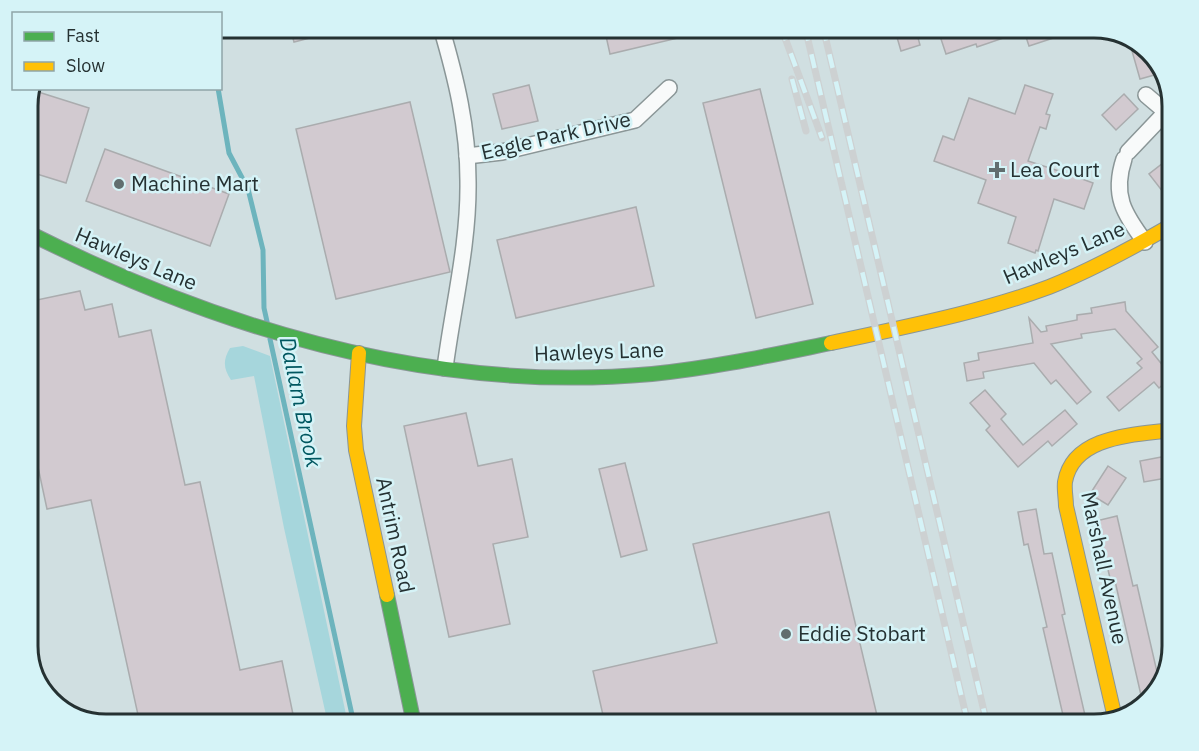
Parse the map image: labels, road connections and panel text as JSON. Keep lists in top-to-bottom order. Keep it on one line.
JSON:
{"streets":{"street":["Eagle Park Drive","Hawleys Lane","Antrim Road","Marshall Avenue"]},"crossings":[["Eagle Park Drive","Hawleys Lane"],["Hawleys Lane","Antrim Road"]],"water":["Dallam Brook"],"places":{"health":["Lea Court"],"other":["Machine Mart","Eddie Stobart"]},"legend":["Fast","Slow"]}
